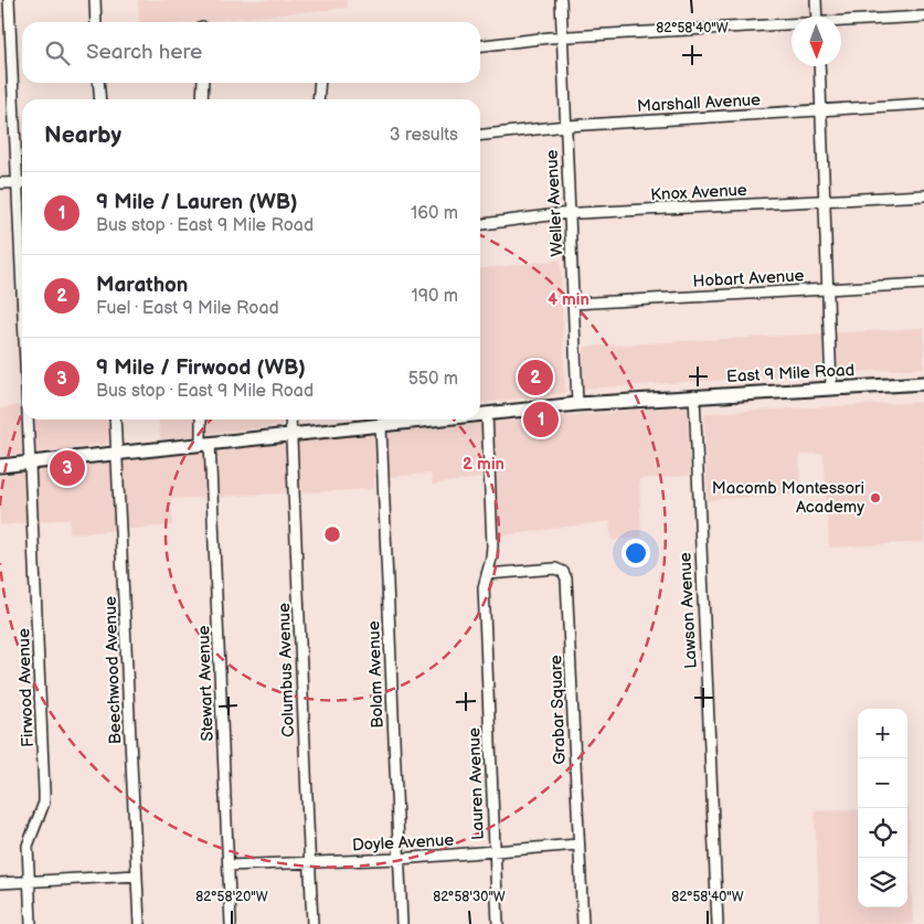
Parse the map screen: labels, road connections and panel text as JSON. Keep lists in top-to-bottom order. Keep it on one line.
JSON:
{"streets":{"main road":["East 9 Mile Road"],"street":["Marshall Avenue","Knox Avenue","Weller Avenue","Hobart Avenue","Lawson Avenue","Beechwood Avenue","Columbus Avenue","Bolam Avenue","Stewart Avenue","Firwood Avenue","Grabar Square","Lauren Avenue","Doyle Avenue"]},"crossings":[["Marshall Avenue","Weller Avenue"],["Knox Avenue","Weller Avenue"],["Weller Avenue","Hobart Avenue"],["Weller Avenue","East 9 Mile Road"],["East 9 Mile Road","Lawson Avenue"],["East 9 Mile Road","Beechwood Avenue"],["East 9 Mile Road","Columbus Avenue"],["East 9 Mile Road","Bolam Avenue"],["East 9 Mile Road","Stewart Avenue"],["East 9 Mile Road","Firwood Avenue"],["East 9 Mile Road","Lauren Avenue"],["Columbus Avenue","Doyle Avenue"],["Bolam Avenue","Doyle Avenue"],["Stewart Avenue","Doyle Avenue"],["Grabar Square","Lauren Avenue"],["Grabar Square","Doyle Avenue"],["Lauren Avenue","Doyle Avenue"]],"places":["Macomb Montessori Academy"],"north":"bottom","page":{"search":"Search here","heading":["Nearby","3 results"],"list":[{"mark":"1","name":"9 Mile / Lauren (WB)","note":"Bus stop · East 9 Mile Road","value":"160 m"},{"mark":"2","name":"Marathon","note":"Fuel · East 9 Mile Road","value":"190 m"},{"mark":"3","name":"9 Mile / Firwood (WB)","note":"Bus stop · East 9 Mile Road","value":"550 m"}],"pins":["2","1","3"],"map_buttons":["+","−"]},"coordinates":["82°58'40\"W","82°58'20\"W","82°58'30\"W"],"rings":["4 min","2 min"]}
